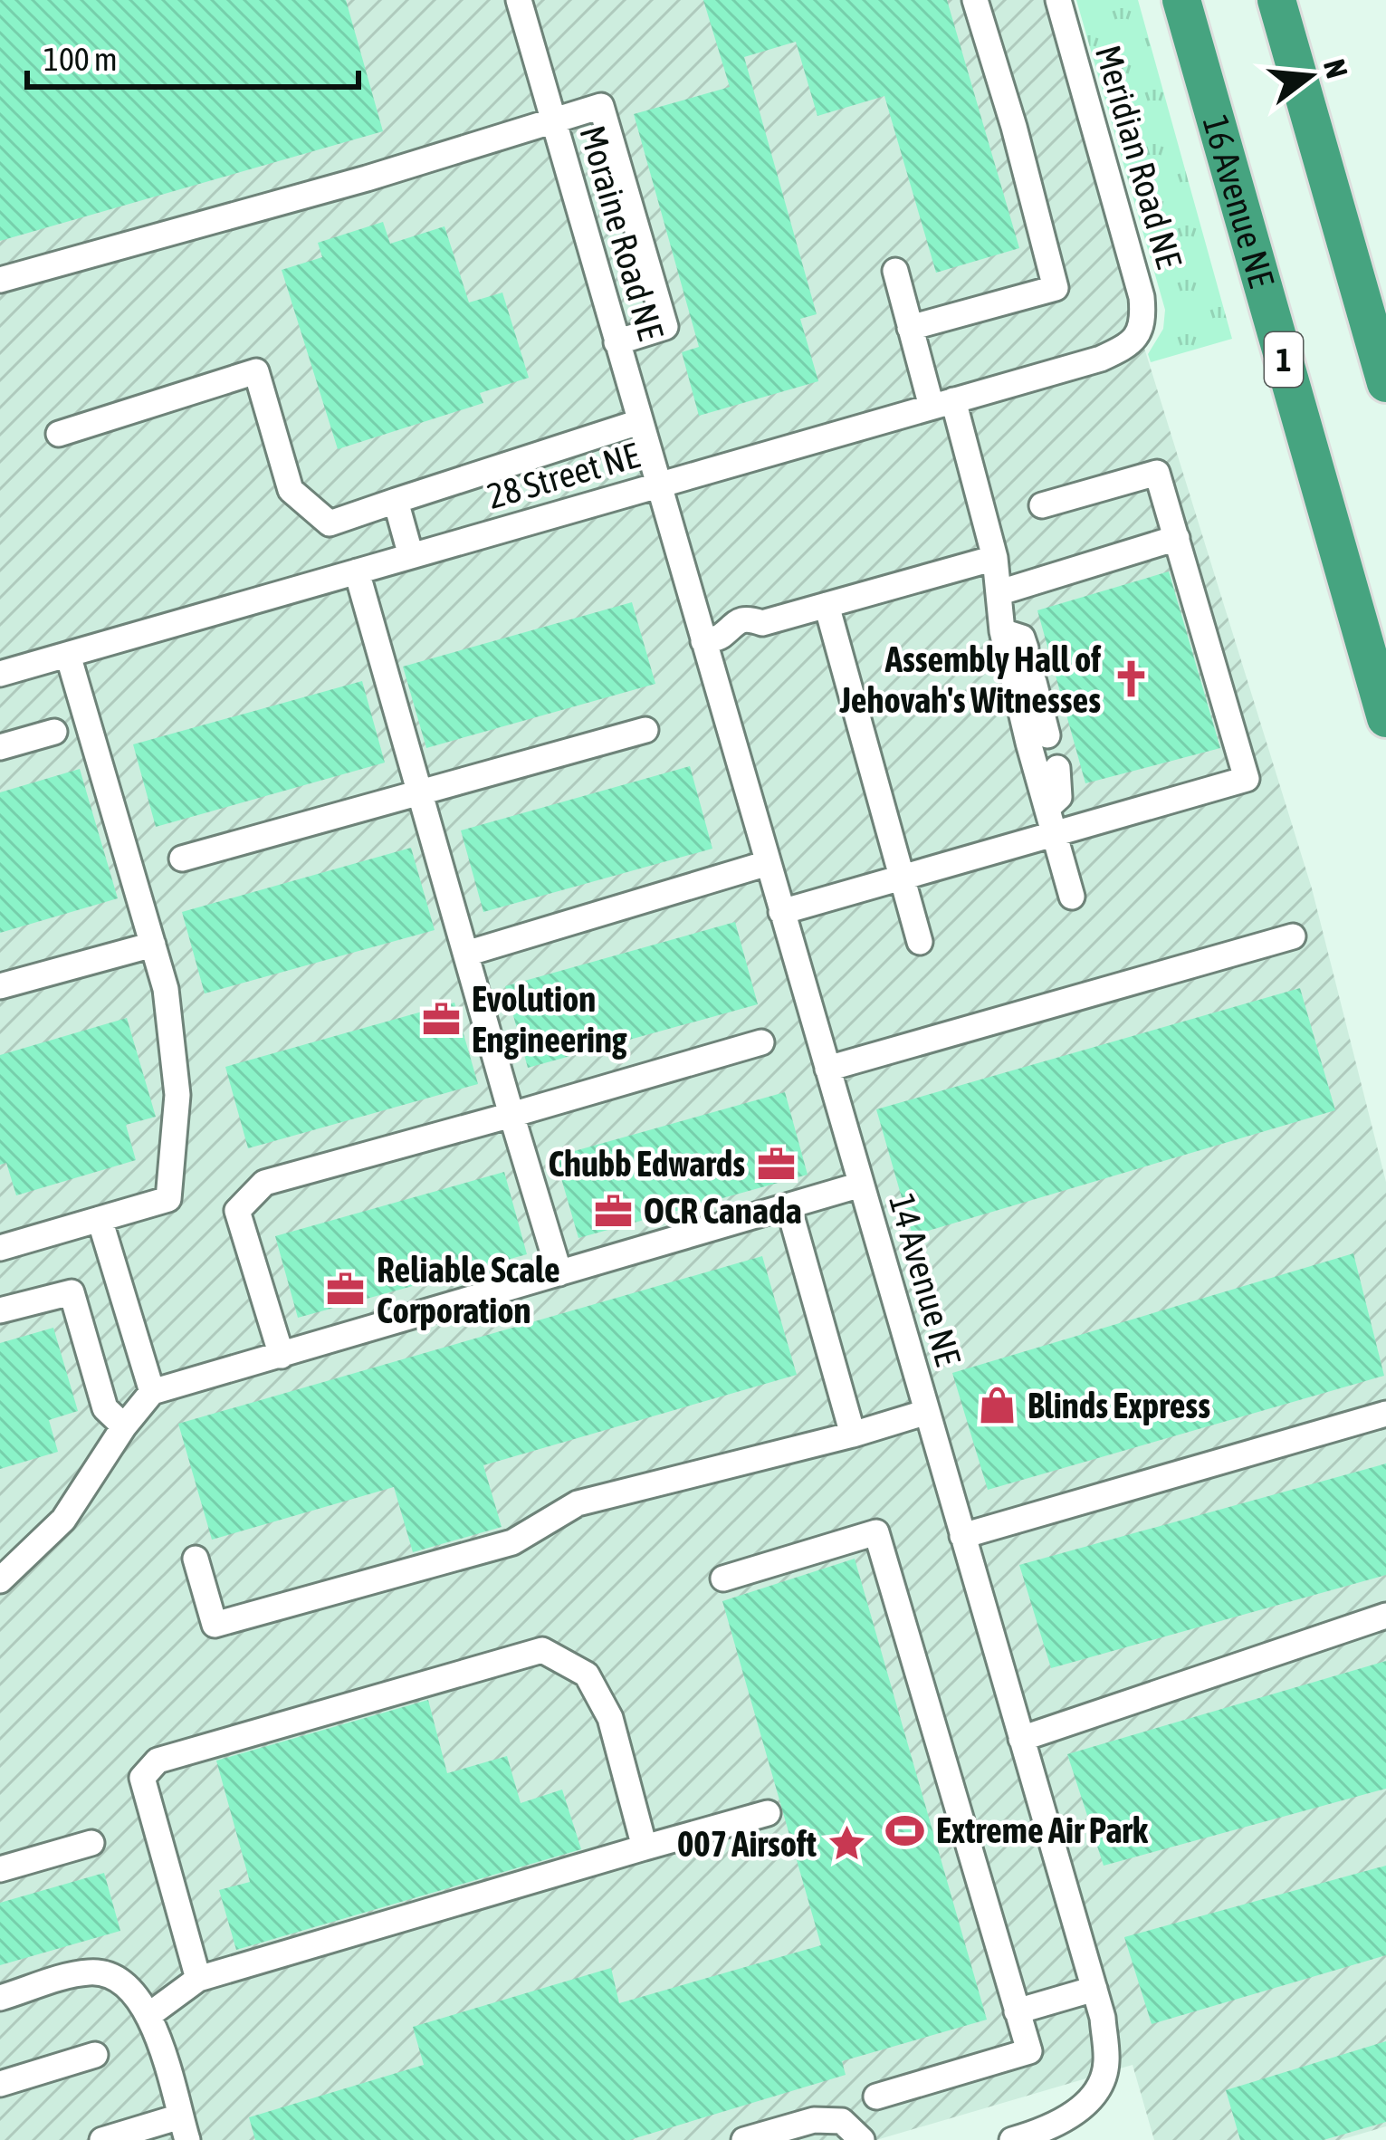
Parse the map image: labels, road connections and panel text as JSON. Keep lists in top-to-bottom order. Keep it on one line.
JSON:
{"streets":{"highway":["16 Avenue NE","1"],"street":["Meridian Road NE","Moraine Road NE","28 Street NE","14 Avenue NE"]},"crossings":[["Meridian Road NE","28 Street NE"],["Moraine Road NE","28 Street NE"],["Moraine Road NE","14 Avenue NE"],["28 Street NE","14 Avenue NE"]],"places":{"church":["Assembly Hall of Jehovah's Witnesses"],"office":["Evolution Engineering","Chubb Edwards","OCR Canada","Reliable Scale Corporation"],"shop":["Blinds Express"],"sports":["Extreme Air Park"],"place":["007 Airsoft"]},"scale_bar":"100 m","north":"right"}
